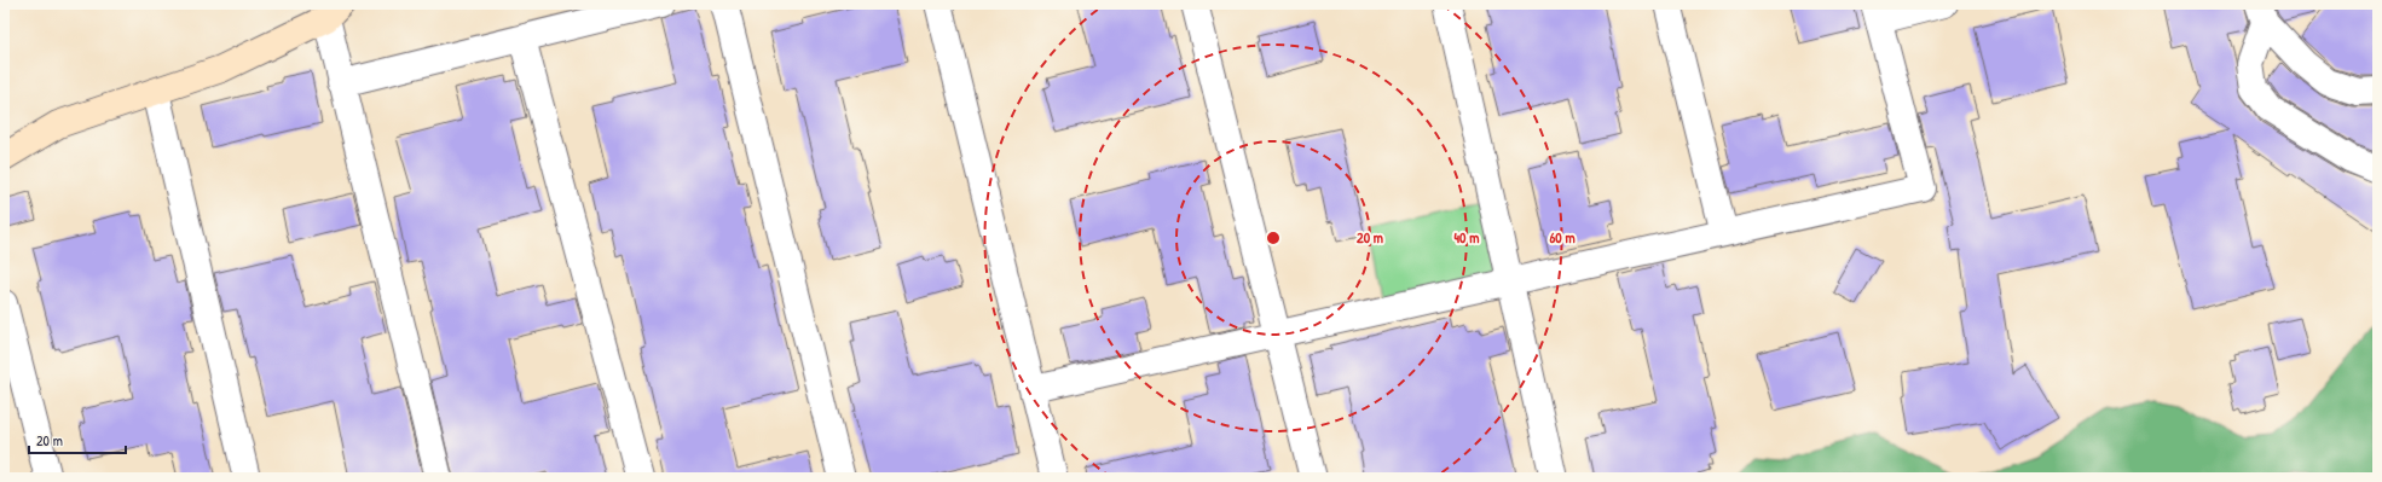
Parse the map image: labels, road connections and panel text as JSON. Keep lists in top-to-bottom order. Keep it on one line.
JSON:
{"scale_bar":"20 m","rings":["20 m","40 m","60 m"]}
